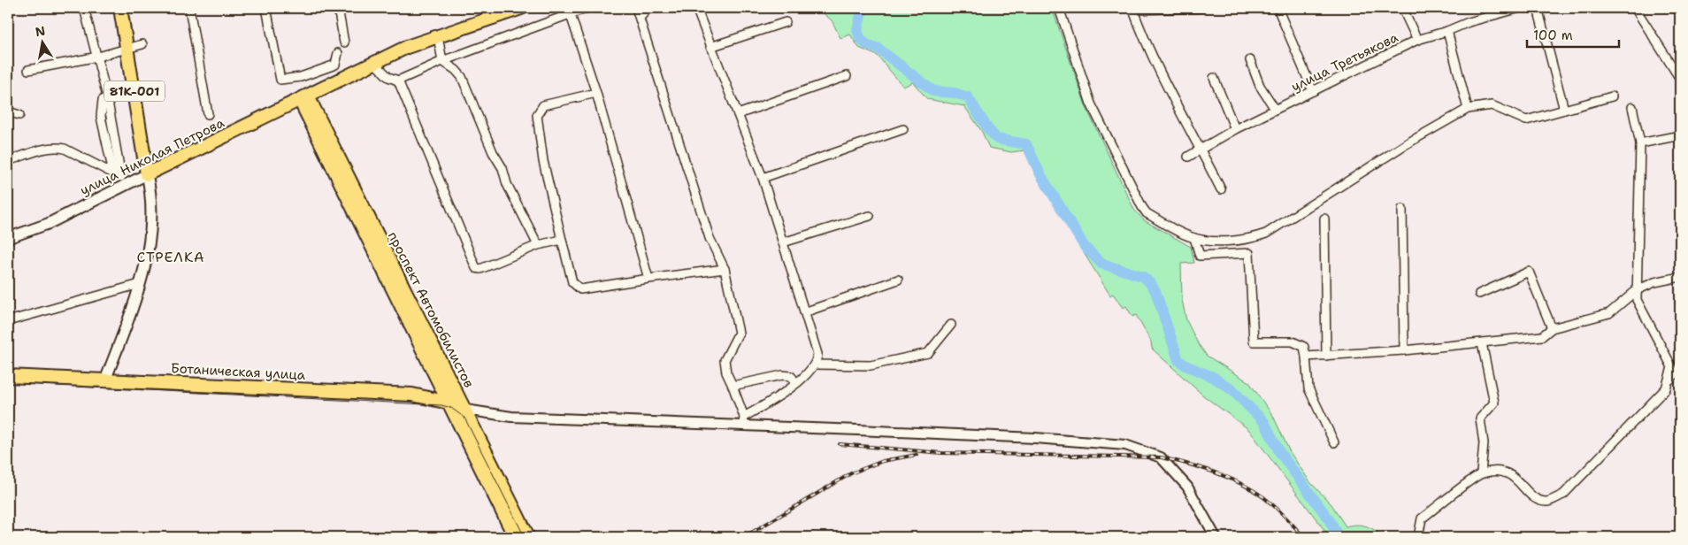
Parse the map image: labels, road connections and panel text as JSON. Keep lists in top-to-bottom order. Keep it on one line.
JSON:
{"streets":{"main road":["81К-001","улица Николая Петрова","проспект Автомобилистов","Ботаническая улица"],"street":["улица Третьякова"]},"crossings":[["81К-001","улица Николая Петрова"],["улица Николая Петрова","проспект Автомобилистов"],["проспект Автомобилистов","Ботаническая улица"]],"districts":["СТРЕЛКА"],"scale_bar":"100 m","north":"top"}
